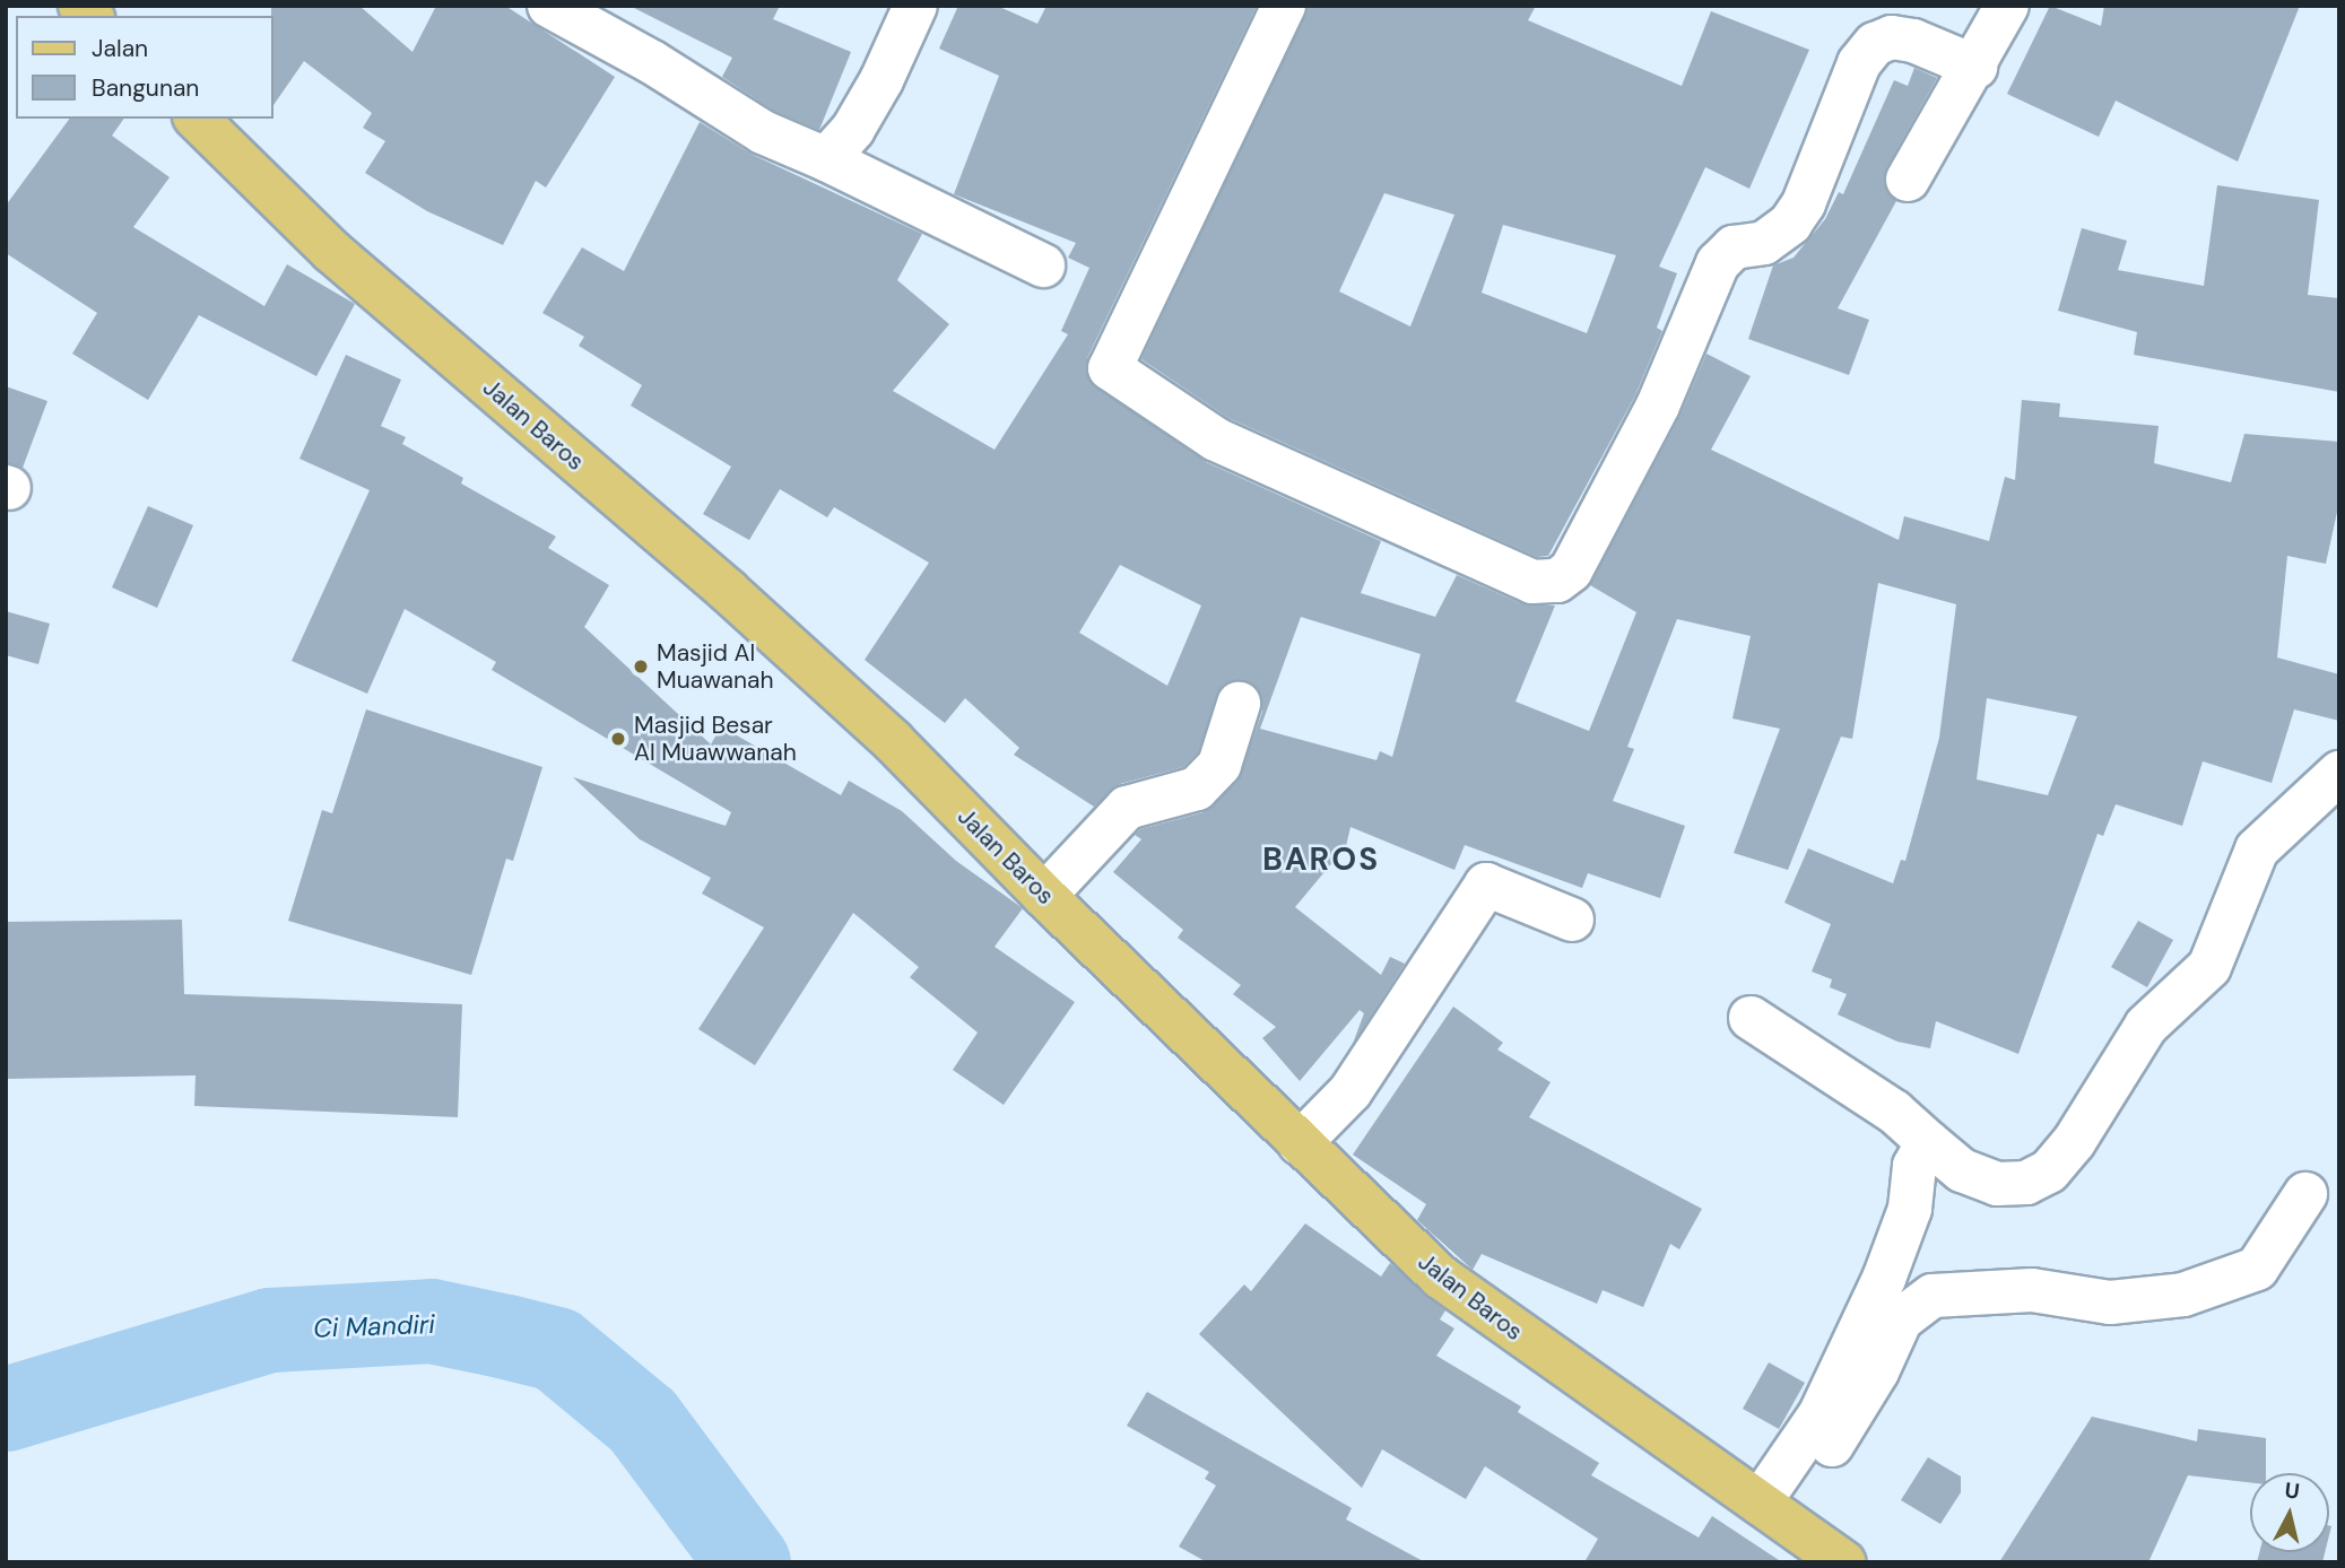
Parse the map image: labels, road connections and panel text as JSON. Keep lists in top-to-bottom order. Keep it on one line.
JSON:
{"streets":{"main road":["Jalan Baros"]},"districts":["BAROS"],"water":["Ci Mandiri"],"places":["Masjid Al Muawanah","Masjid Besar Al Muawwanah"],"legend":["Jalan","Bangunan"],"north":"top"}
